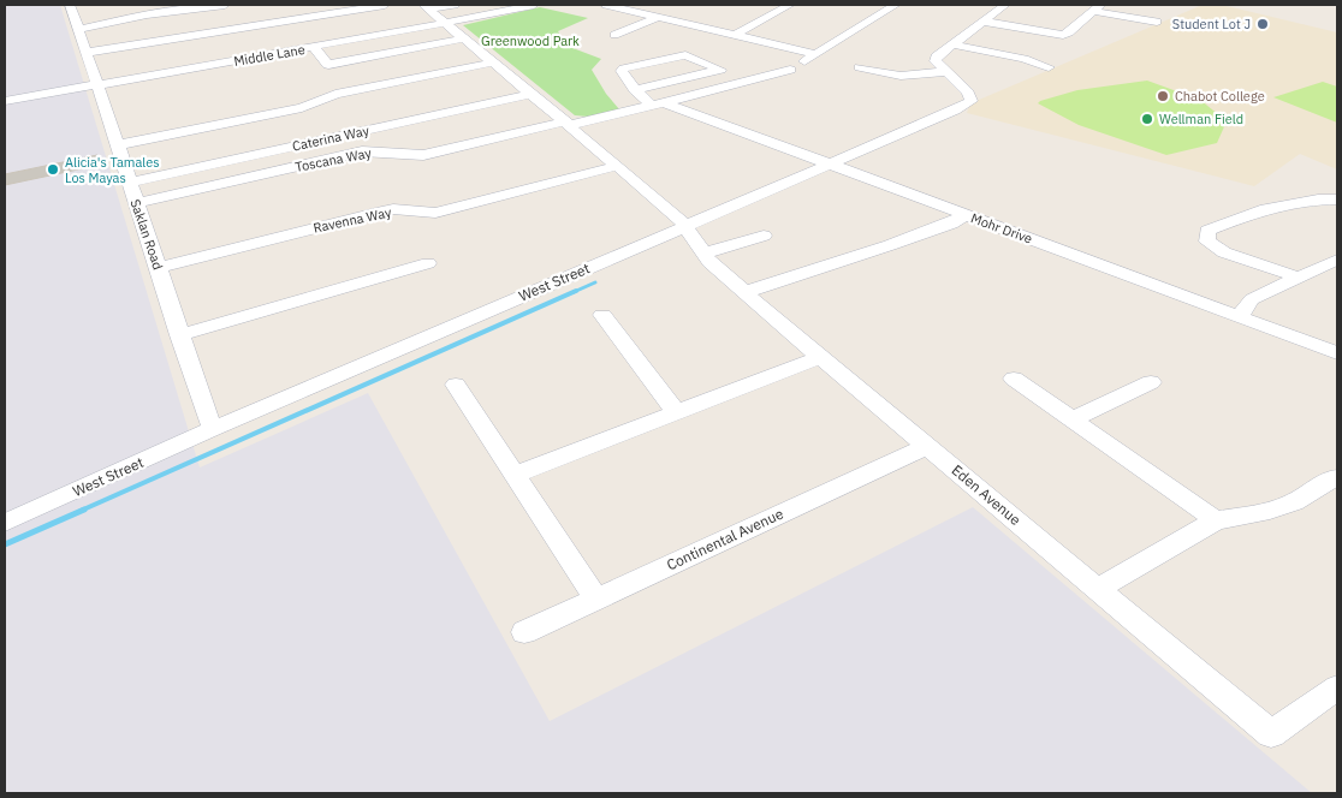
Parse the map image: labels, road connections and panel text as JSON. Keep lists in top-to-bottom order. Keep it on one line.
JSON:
{"streets":{"street":["Middle Lane","Caterina Way","Toscana Way","Ravenna Way","Mohr Drive","Saklan Road","West Street","Eden Avenue","Continental Avenue"]},"crossings":[["Middle Lane","Saklan Road"],["Middle Lane","Eden Avenue"],["Caterina Way","Saklan Road"],["Caterina Way","Eden Avenue"],["Toscana Way","Mohr Drive"],["Toscana Way","Saklan Road"],["Toscana Way","Eden Avenue"],["Ravenna Way","Saklan Road"],["Ravenna Way","Eden Avenue"],["Mohr Drive","West Street"],["Saklan Road","West Street"],["West Street","Eden Avenue"],["Eden Avenue","Continental Avenue"]],"parks":["Greenwood Park"],"places":["Student Lot J","Chabot College","Wellman Field","Alicia's Tamales Los Mayas"]}
